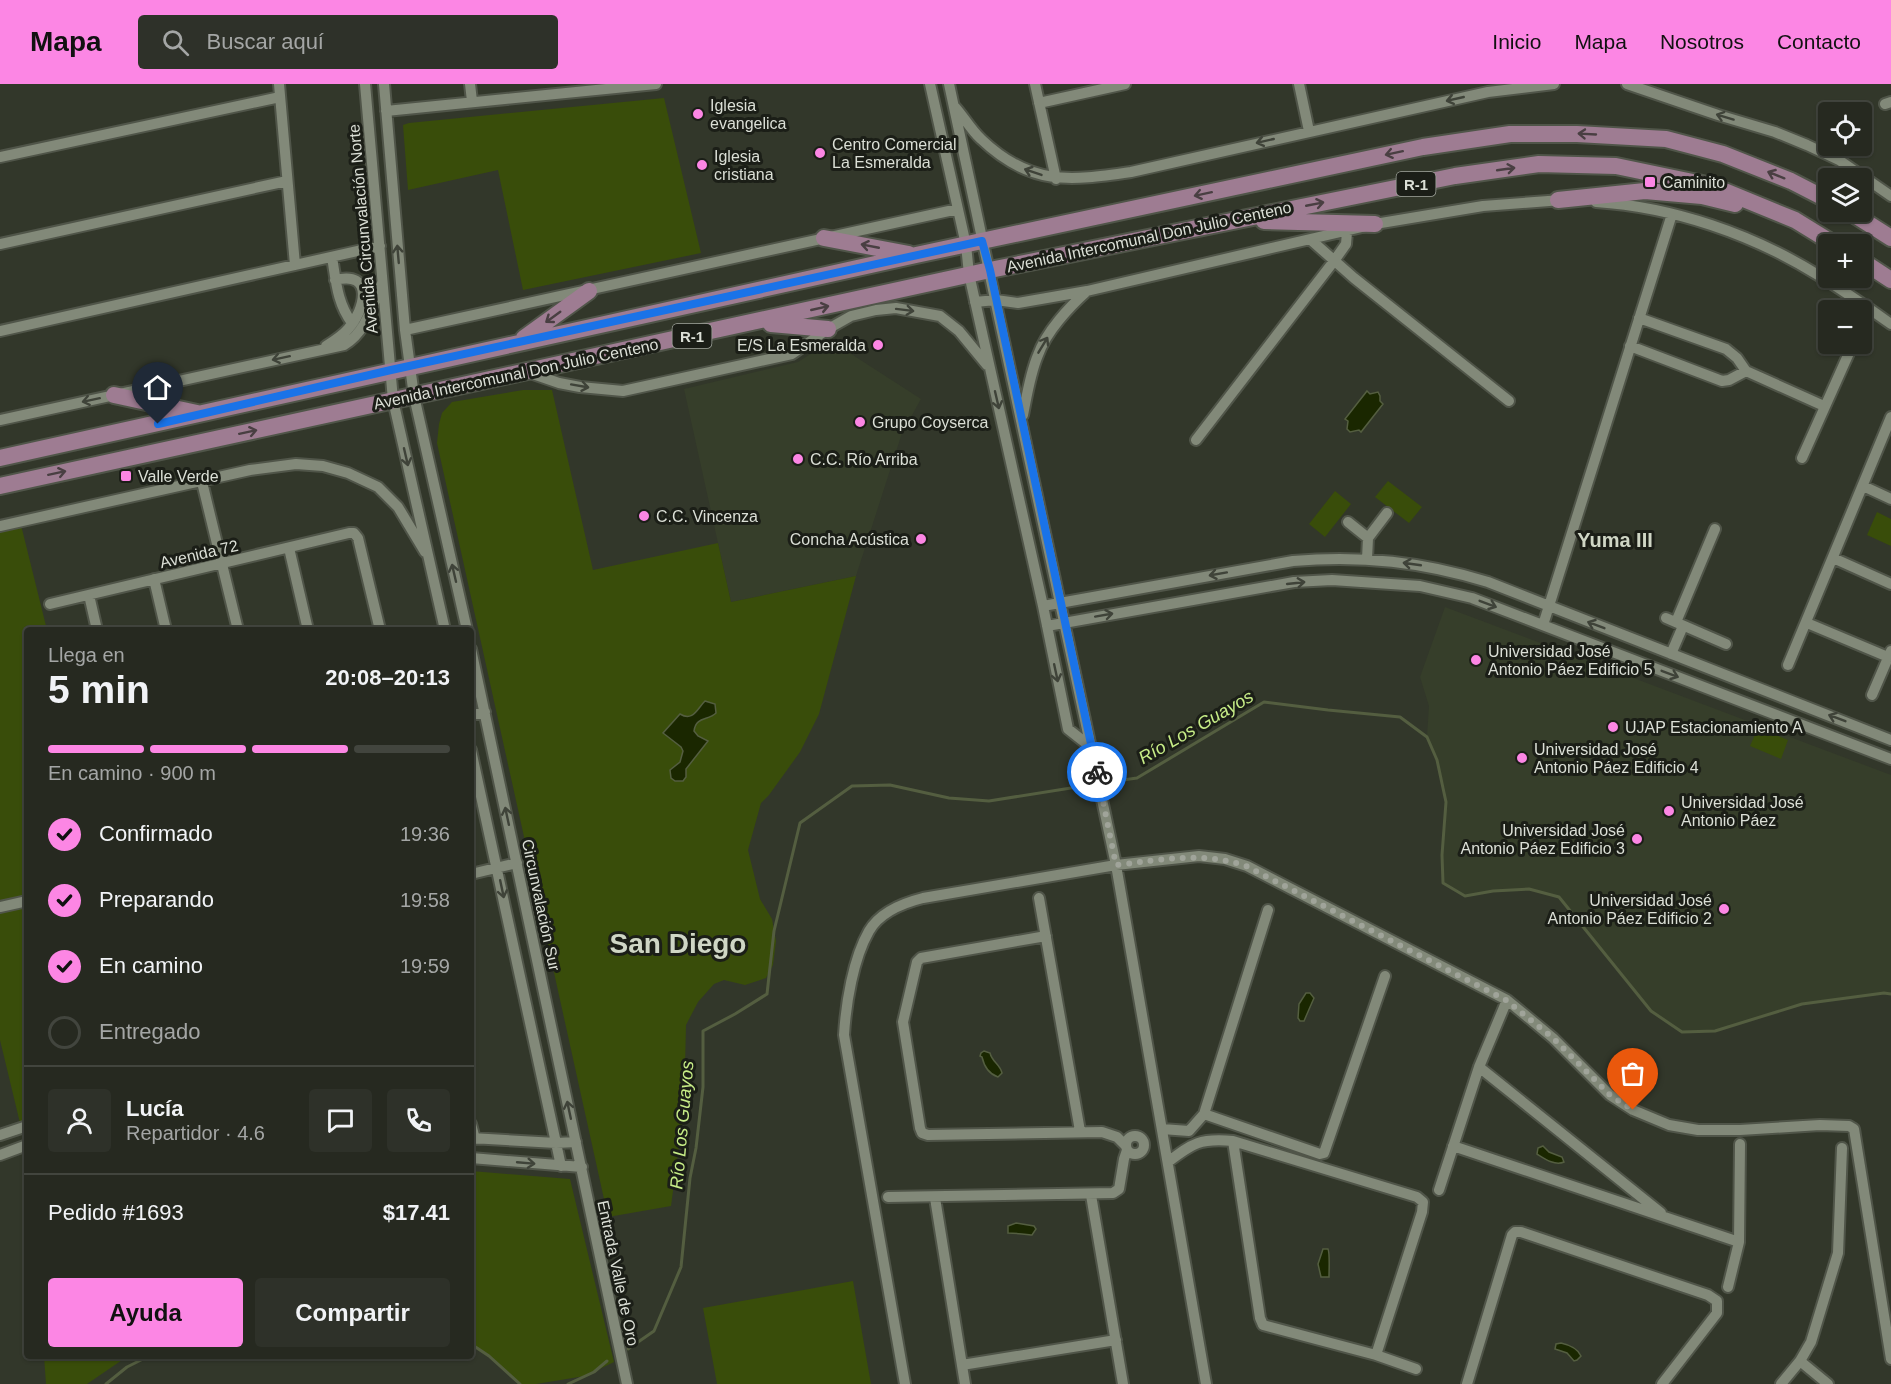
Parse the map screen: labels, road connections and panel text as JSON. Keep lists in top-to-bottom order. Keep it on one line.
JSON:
{"streets":{"main road":["R-1","Avenida Intercomunal Don Julio Centeno"],"street":["Avenida Circunvalación Norte","Avenida 72","Circunvalación Sur","Entrada Valle de Oro"]},"crossings":[["Avenida Circunvalación Norte","Avenida Intercomunal Don Julio Centeno"],["Circunvalación Sur","Entrada Valle de Oro"]],"districts":["Yuma III","San Diego"],"water":["Río Los Guayos"],"places":{"other":["Iglesia evangelica","Centro Comercial La Esmeralda","Iglesia cristiana","E/S La Esmeralda","Grupo Coyserca","C.C. Río Arriba","C.C. Vincenza","Concha Acústica","Universidad José Antonio Páez Edificio 5","UJAP Estacionamiento A","Universidad José Antonio Páez Edificio 4","Universidad José Antonio Páez","Universidad José Antonio Páez Edificio 3","Universidad José Antonio Páez Edificio 2"],"transit":["Caminito","Valle Verde"]},"page":{"header":"Mapa","search":"Buscar aquí","nav":["Inicio","Mapa","Nosotros","Contacto"],"map_buttons":["+","−"],"heading":["5 min","Llega en","20:08–20:13"],"panel":["Lucía","Repartidor · 4.6","Pedido #1693","$17.41"],"bar":"En camino · 900 m","list":[["Confirmado","19:36"],["Preparando","19:58"],["En camino","19:59"],"Entregado"],"buttons":["Ayuda","Compartir"]}}
